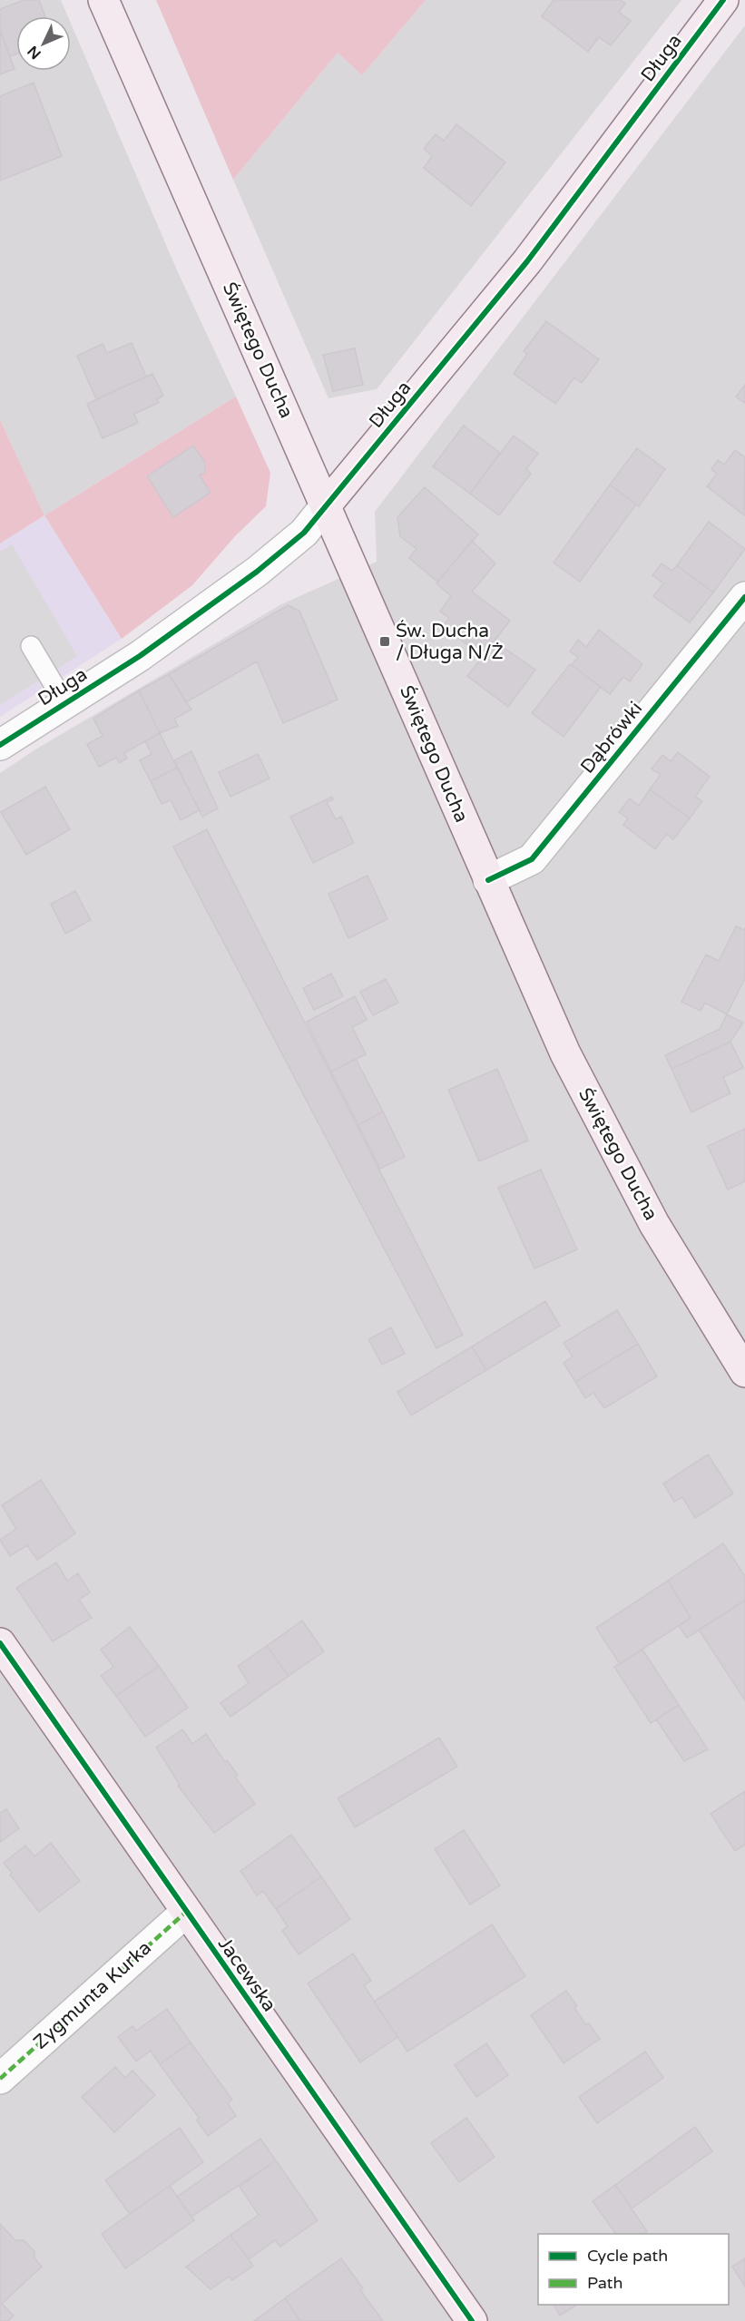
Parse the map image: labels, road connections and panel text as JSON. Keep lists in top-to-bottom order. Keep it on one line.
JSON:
{"streets":{"main road":["Długa","Świętego Ducha","Jacewska"],"street":["Dąbrówki","Zygmunta Kurka"]},"crossings":[["Długa","Świętego Ducha"],["Świętego Ducha","Dąbrówki"],["Jacewska","Zygmunta Kurka"]],"places":{"transit":["Św. Ducha / Długa N/Ż"]},"legend":["Cycle path","Path"],"north":"bottom left"}
